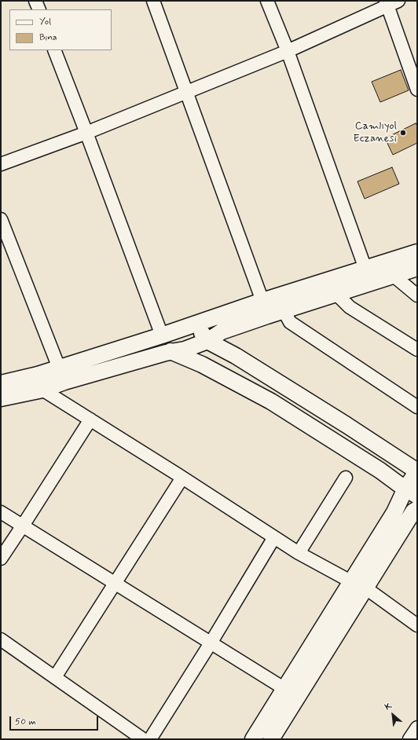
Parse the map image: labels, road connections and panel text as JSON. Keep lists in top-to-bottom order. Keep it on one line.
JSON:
{"places":["Camlıyol Eczanesi"],"legend":["Yol","Bina"],"scale_bar":"50 m","north":"top left"}
